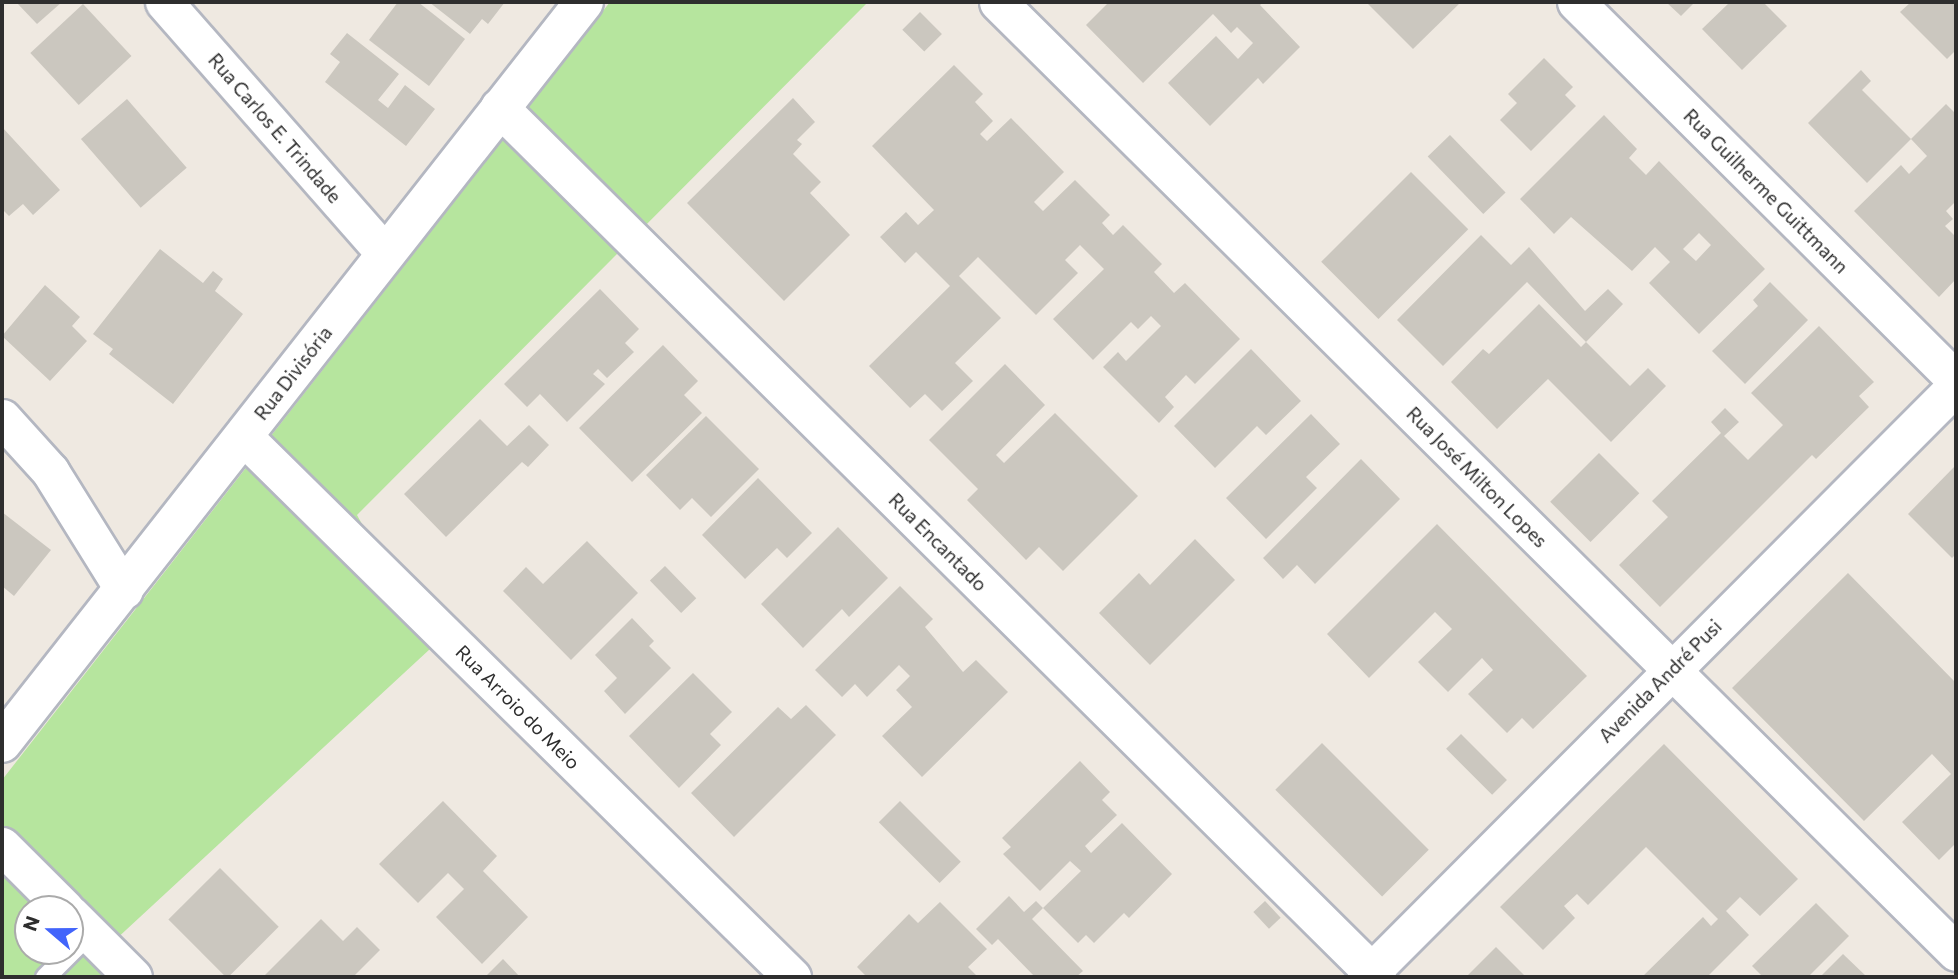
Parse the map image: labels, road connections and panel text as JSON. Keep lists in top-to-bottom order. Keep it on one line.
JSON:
{"streets":{"street":["Rua Carlos E. Trindade","Rua Guilherme Guittmann","Rua Divisória","Rua José Milton Lopes","Rua Encantado","Avenida André Pusi","Rua Arroio do Meio"]},"crossings":[["Rua Carlos E. Trindade","Rua Divisória"],["Rua Divisória","Rua Encantado"],["Rua Divisória","Rua Arroio do Meio"],["Rua José Milton Lopes","Avenida André Pusi"],["Rua Encantado","Avenida André Pusi"]],"north":"left"}
